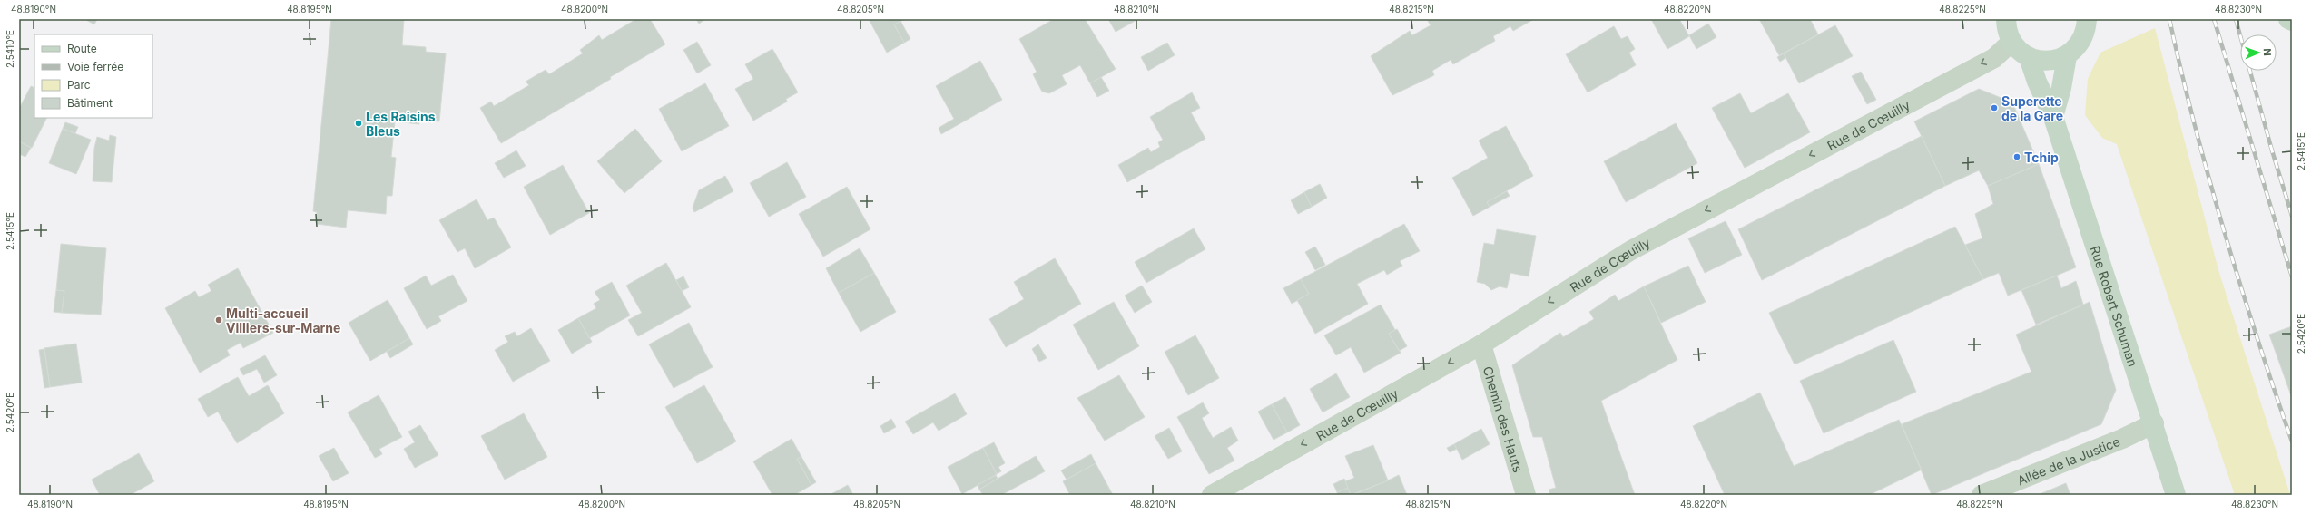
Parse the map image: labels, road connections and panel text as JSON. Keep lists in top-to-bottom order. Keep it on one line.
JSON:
{"streets":{"main road":["Rue Robert Schuman"],"street":["Rue de Cœuilly","Chemin des Hauts","Allée de la Justice"]},"crossings":[["Rue de Cœuilly","Chemin des Hauts"],["Rue Robert Schuman","Allée de la Justice"]],"one_way":["Rue de Cœuilly"],"places":["Superette de la Gare","Les Raisins Bleus","Tchip","Multi-accueil Villiers-sur-Marne"],"legend":["Route","Voie ferrée","Parc","Bâtiment"],"north":"right","coordinates":["48.8190°N","48.8195°N","48.8200°N","48.8205°N","48.8210°N","48.8215°N","48.8220°N","48.8225°N","48.8230°N","2.5410°E","2.5415°E","2.5420°E"]}
